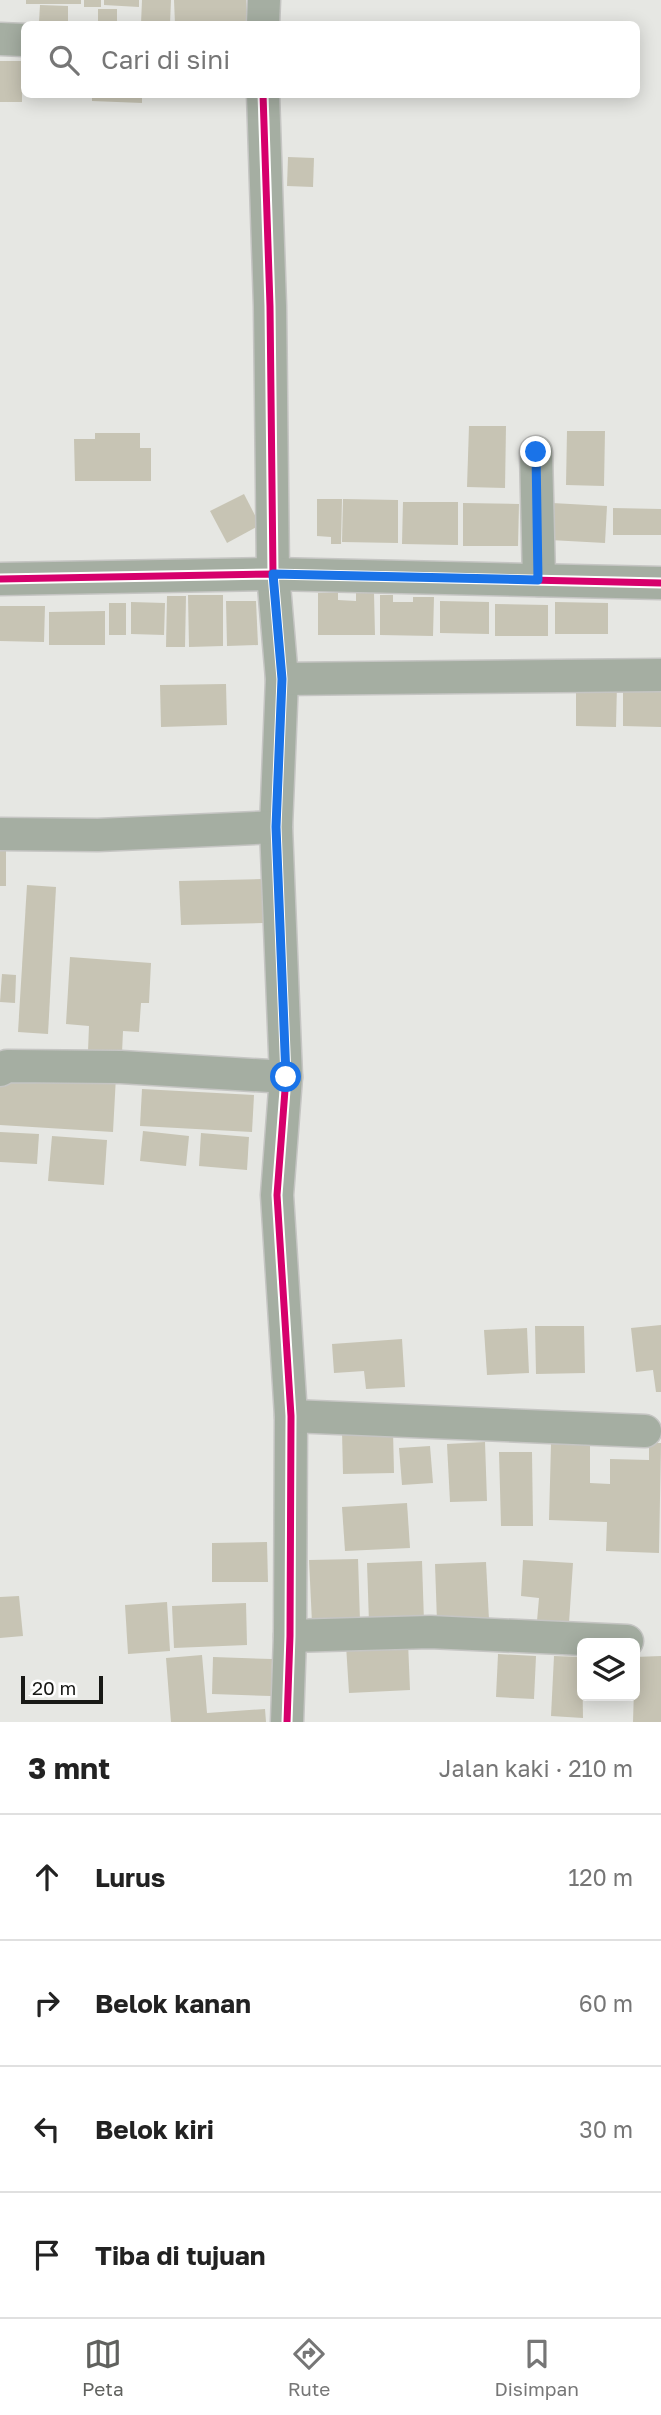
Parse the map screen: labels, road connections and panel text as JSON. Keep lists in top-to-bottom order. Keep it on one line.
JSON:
{"scale_bar":"20 m","page":{"search":"Cari di sini","scale":"20 m","heading":["3 mnt","Jalan kaki · 210 m"],"list":[["Lurus","120 m"],["Belok kanan","60 m"],["Belok kiri","30 m"],"Tiba di tujuan"],"nav":["Peta","Rute","Disimpan"]}}
